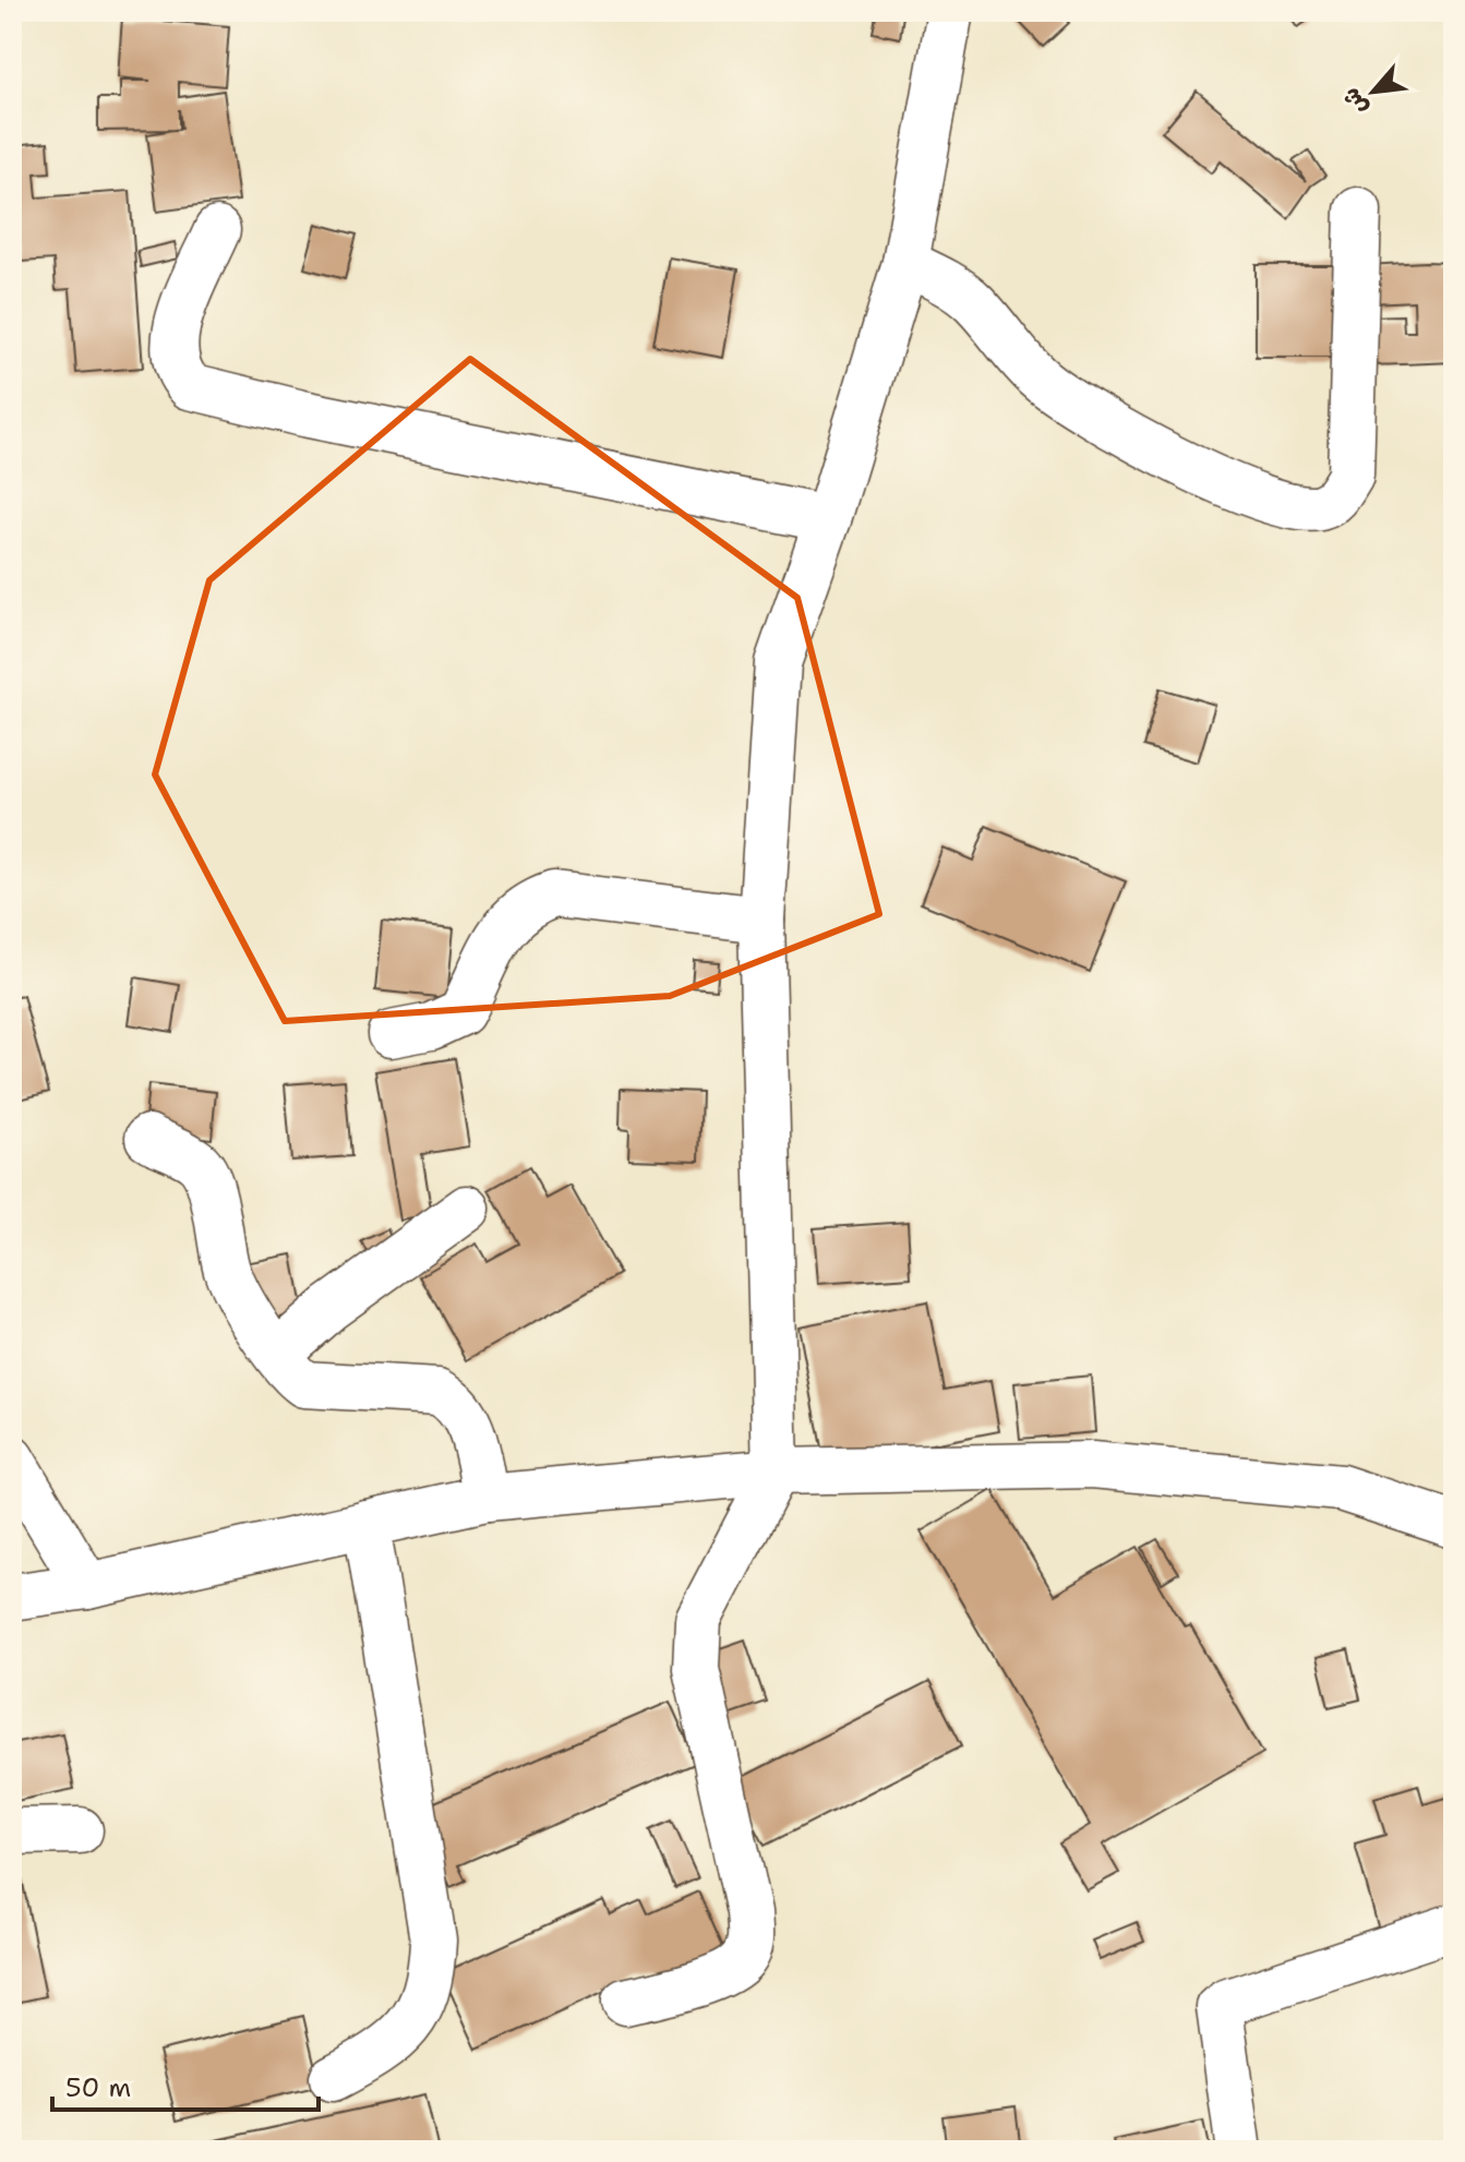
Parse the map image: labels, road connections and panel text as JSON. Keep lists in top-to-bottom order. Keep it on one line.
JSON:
{"scale_bar":"50 m","north":"bottom left"}
